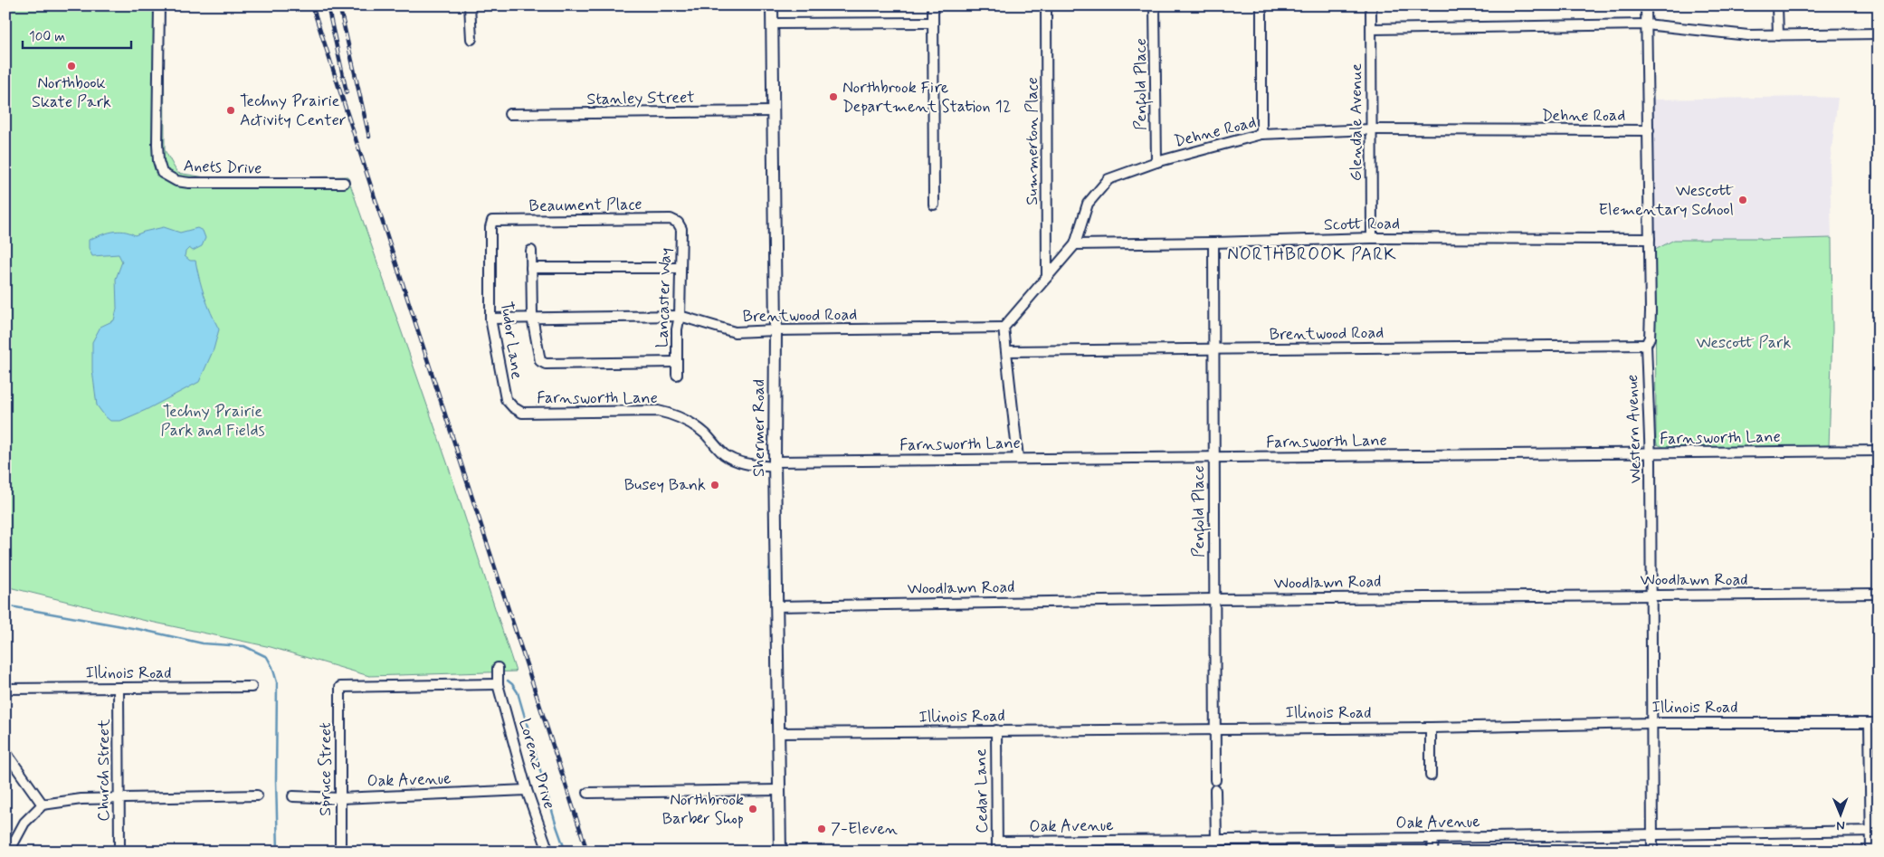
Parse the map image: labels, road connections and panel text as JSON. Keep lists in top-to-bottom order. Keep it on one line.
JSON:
{"streets":{"main road":["Shermer Road"],"street":["Penfold Place","Stanley Street","Dehne Road","Glendale Avenue","Summerton Place","Anets Drive","Beaument Place","Scott Road","Lancaster Way","Brentwood Road","Tudor Lane","Farnsworth Lane","Western Avenue","Woodlawn Road","Illinois Road","Lorenz Drive","Spruce Street","Church Street","Oak Avenue","Cedar Lane"]},"crossings":[["Penfold Place","Dehne Road"],["Penfold Place","Scott Road"],["Penfold Place","Brentwood Road"],["Penfold Place","Farnsworth Lane"],["Penfold Place","Woodlawn Road"],["Penfold Place","Illinois Road"],["Penfold Place","Oak Avenue"],["Stanley Street","Shermer Road"],["Dehne Road","Glendale Avenue"],["Dehne Road","Summerton Place"],["Dehne Road","Scott Road"],["Dehne Road","Brentwood Road"],["Dehne Road","Western Avenue"],["Glendale Avenue","Scott Road"],["Beaument Place","Lancaster Way"],["Beaument Place","Tudor Lane"],["Scott Road","Western Avenue"],["Lancaster Way","Brentwood Road"],["Brentwood Road","Tudor Lane"],["Brentwood Road","Shermer Road"],["Brentwood Road","Western Avenue"],["Tudor Lane","Farnsworth Lane"],["Farnsworth Lane","Shermer Road"],["Farnsworth Lane","Western Avenue"],["Shermer Road","Woodlawn Road"],["Shermer Road","Illinois Road"],["Western Avenue","Woodlawn Road"],["Western Avenue","Illinois Road"],["Western Avenue","Oak Avenue"],["Illinois Road","Church Street"],["Illinois Road","Cedar Lane"],["Lorenz Drive","Spruce Street"],["Lorenz Drive","Oak Avenue"],["Spruce Street","Oak Avenue"],["Oak Avenue","Cedar Lane"]],"districts":["NORTHBROOK PARK"],"parks":["Wescott Park","Techny Prairie Park and Fields"],"places":["Northbook Skate Park","Northbrook Fire Department Station 12","Techny Prairie Activity Center","Wescott Elementary School","Busey Bank","Northbrook Barber Shop","7-Eleven"],"scale_bar":"100 m","north":"bottom"}
